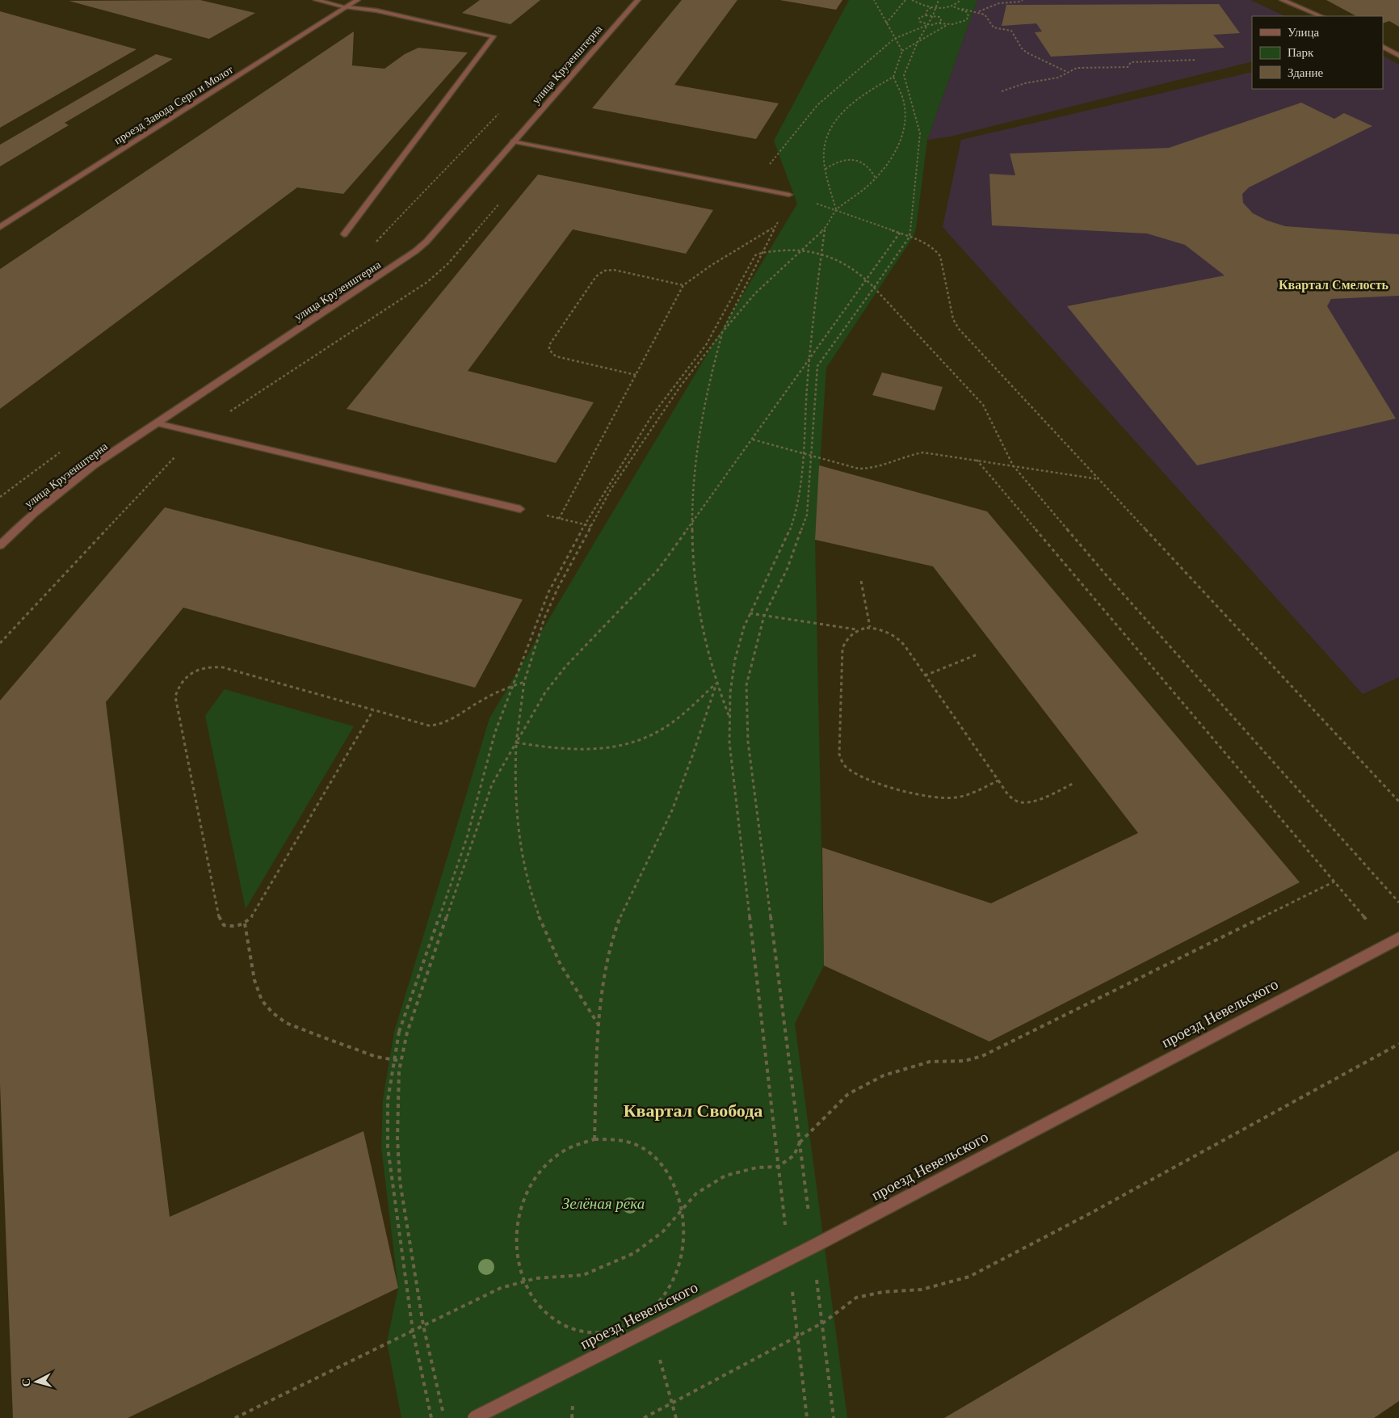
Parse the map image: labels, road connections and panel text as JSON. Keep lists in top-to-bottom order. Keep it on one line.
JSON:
{"streets":{"street":["улица Крузенштерна","проезд Завода Серп и Молот","проезд Невельского"]},"districts":["Квартал Смелость","Квартал Свобода"],"parks":["Зелёная река"],"legend":["Улица","Парк","Здание"],"north":"left"}
